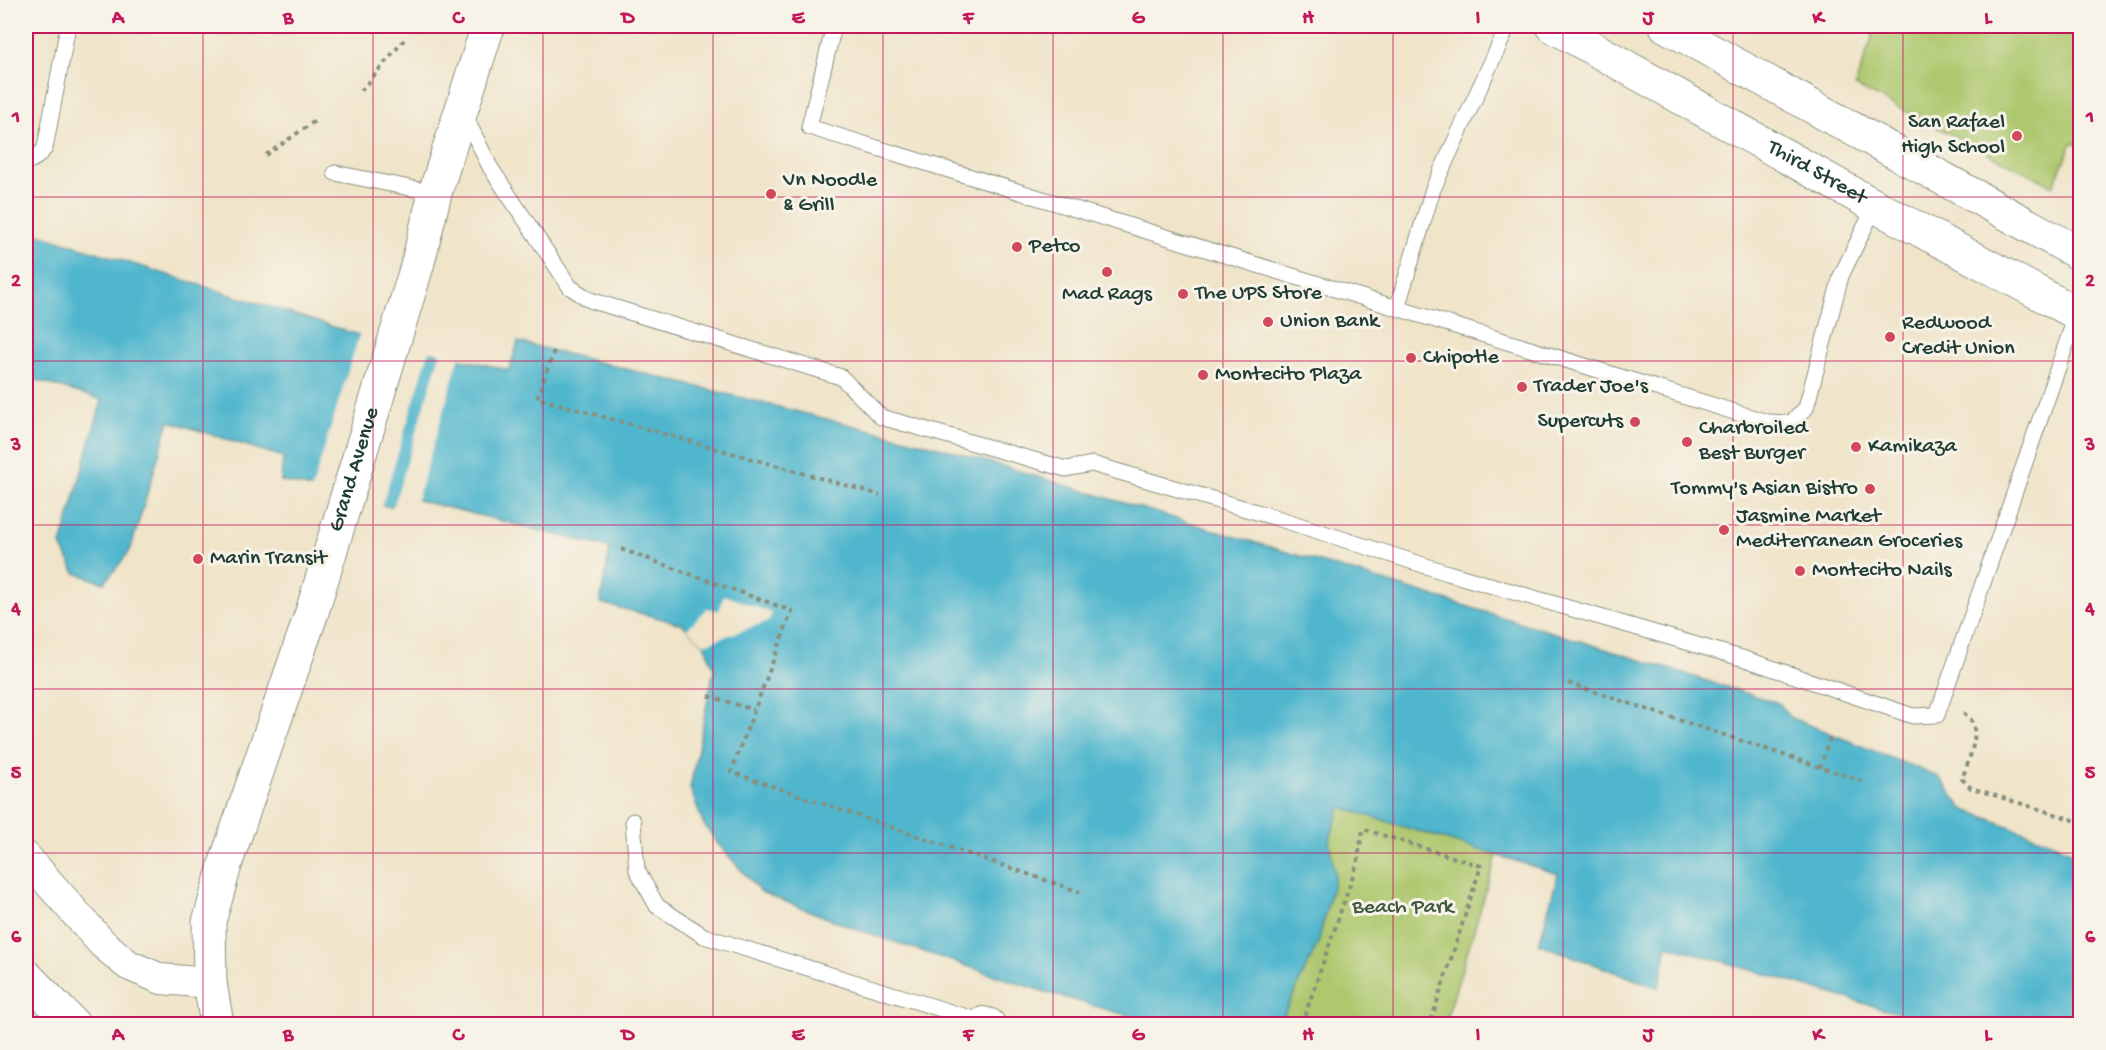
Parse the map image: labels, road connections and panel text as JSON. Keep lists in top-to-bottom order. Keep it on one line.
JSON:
{"streets":{"main road":["Third Street","Grand Avenue"]},"parks":["Beach Park"],"places":["San Rafael High School","Vn Noodle & Grill","Petco","Mad Rags","The UPS Store","Union Bank","Redwood Credit Union","Chipotle","Montecito Plaza","Trader Joe's","Supercuts","Charbroiled Best Burger","Kamikaza","Tommy's Asian Bistro","Jasmine Market Mediterranean Groceries","Marin Transit","Montecito Nails"],"grid":{"columns":["A","B","C","D","E","F","G","H","I","J","K","L"],"rows":["1","2","3","4","5","6"]}}
